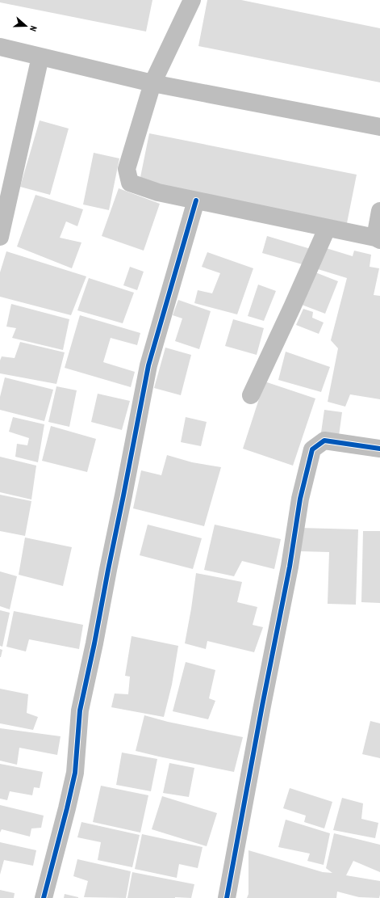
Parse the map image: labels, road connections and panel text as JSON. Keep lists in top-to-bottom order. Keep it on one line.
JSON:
{"north":"right"}
